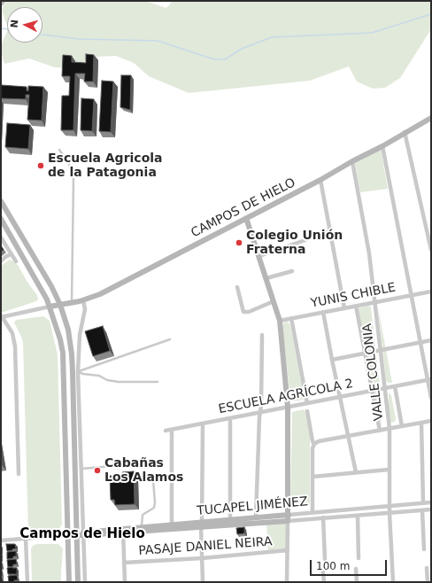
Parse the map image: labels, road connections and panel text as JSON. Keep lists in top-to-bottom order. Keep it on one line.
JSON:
{"streets":{"street":["CAMPOS DE HIELO","YUNIS CHIBLE","VALLE COLONIA","ESCUELA AGRÍCOLA 2","TUCAPEL JIMÉNEZ","PASAJE DANIEL NEIRA"]},"crossings":[["CAMPOS DE HIELO","VALLE COLONIA"],["YUNIS CHIBLE","VALLE COLONIA"],["VALLE COLONIA","ESCUELA AGRÍCOLA 2"],["VALLE COLONIA","TUCAPEL JIMÉNEZ"]],"districts":["Campos de Hielo"],"places":["Escuela Agricola de la Patagonia","Colegio Unión Fraterna","Cabañas Los Alamos"],"scale_bar":"100 m","north":"left"}
